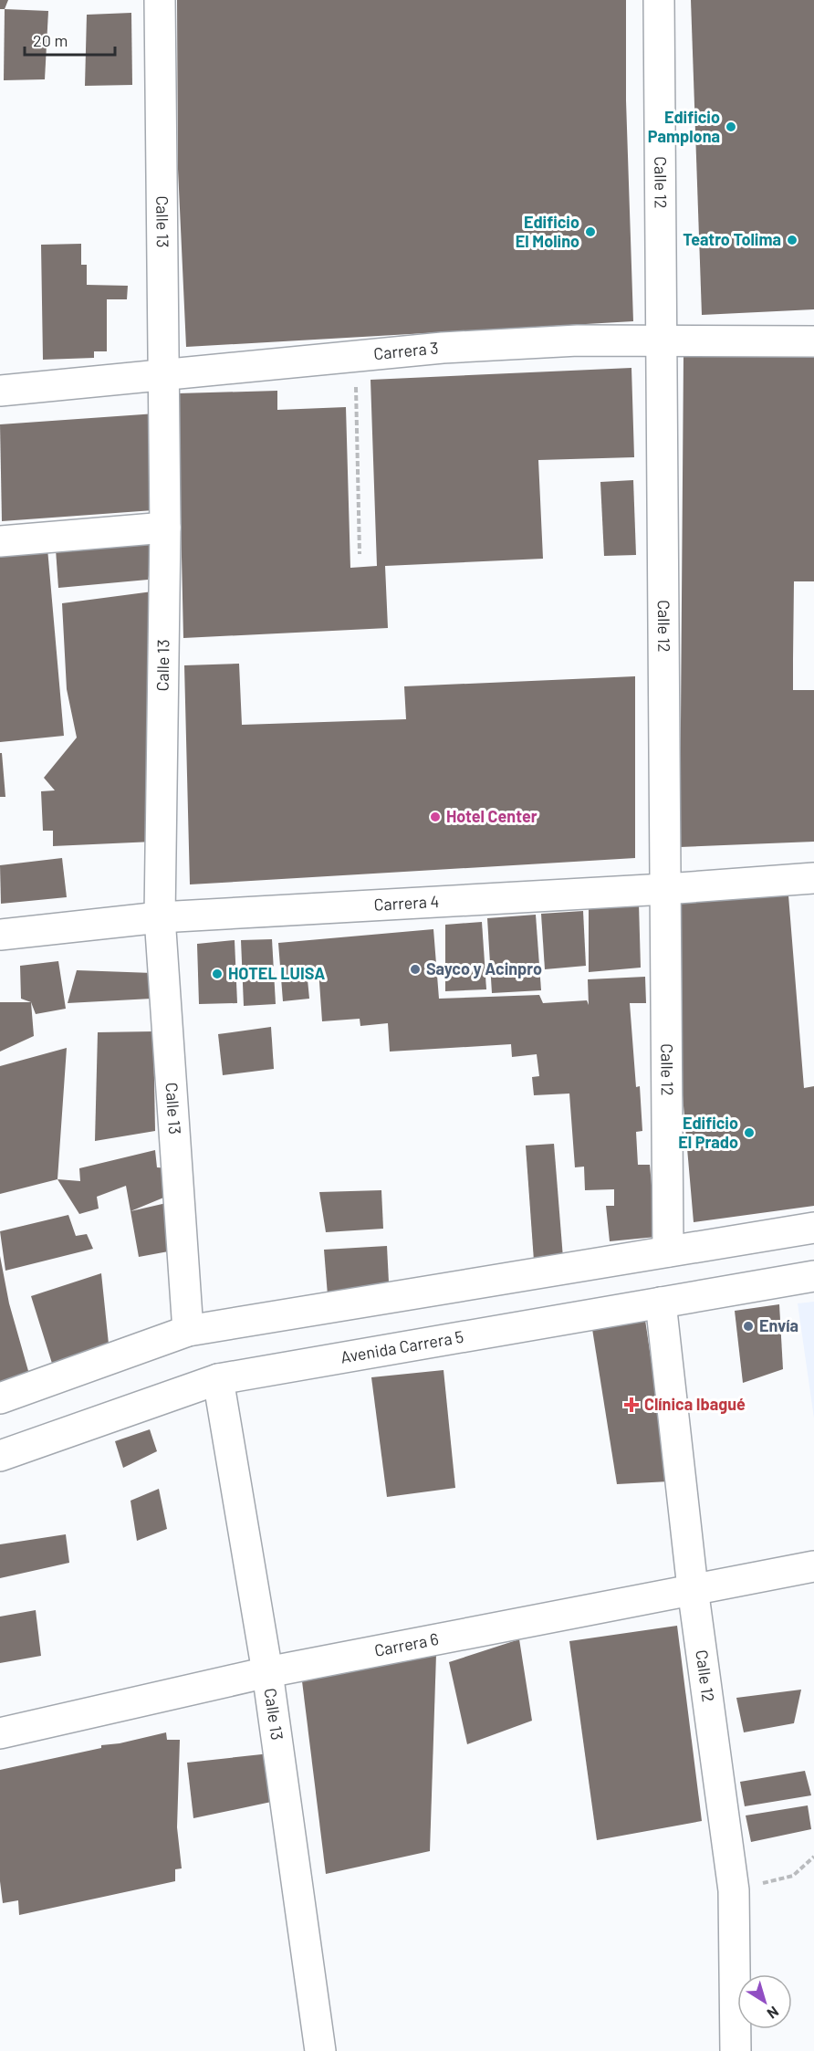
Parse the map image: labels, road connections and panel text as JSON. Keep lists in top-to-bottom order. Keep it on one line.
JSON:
{"streets":{"street":["Calle 12","Calle 13","Carrera 3","Carrera 4","Avenida Carrera 5","Carrera 6"]},"crossings":[["Calle 12","Carrera 3"],["Calle 12","Carrera 4"],["Calle 12","Avenida Carrera 5"],["Calle 12","Carrera 6"],["Calle 13","Carrera 3"],["Calle 13","Carrera 4"],["Calle 13","Avenida Carrera 5"],["Calle 13","Carrera 6"]],"places":{"other":["Edificio Pamplona","Edificio El Molino","Teatro Tolima","Hotel Center","Sayco y Acinpro","HOTEL LUISA","Edificio El Prado","Envía"],"health":["Clínica Ibagué"]},"scale_bar":"20 m","north":"bottom right"}
